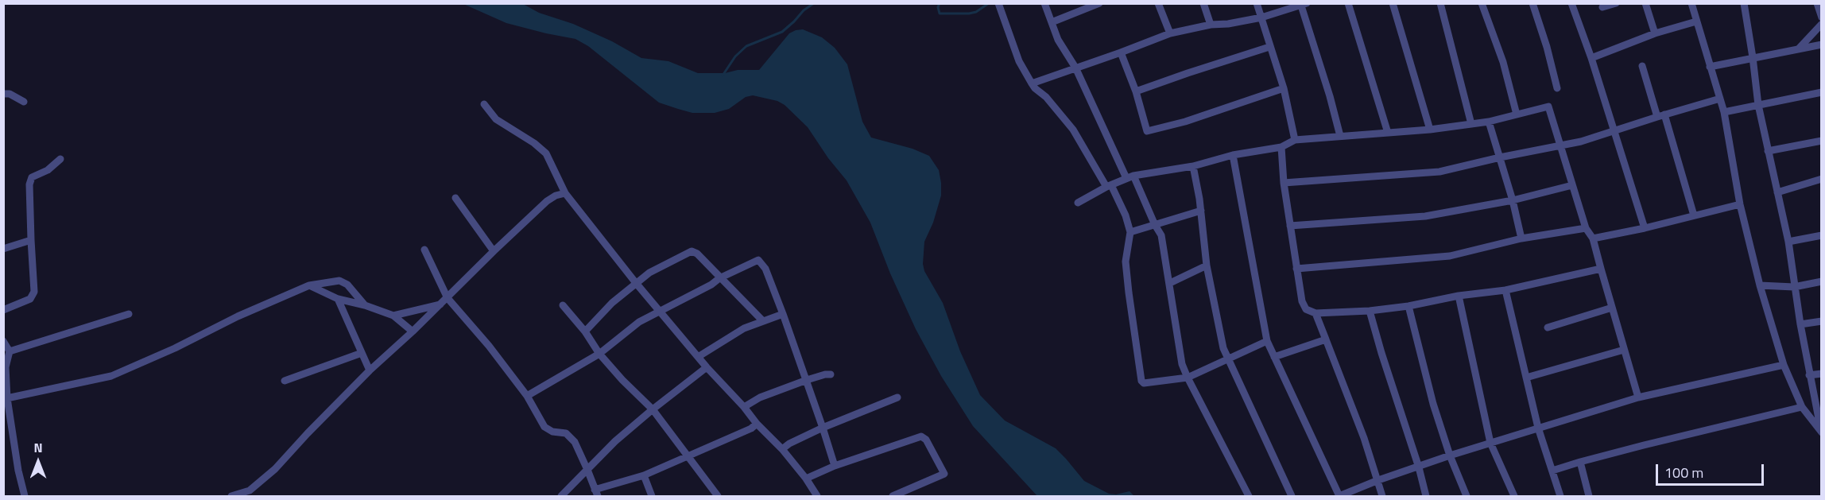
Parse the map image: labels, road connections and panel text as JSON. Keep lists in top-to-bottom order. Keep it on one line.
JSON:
{"scale_bar":"100 m","north":"top"}
